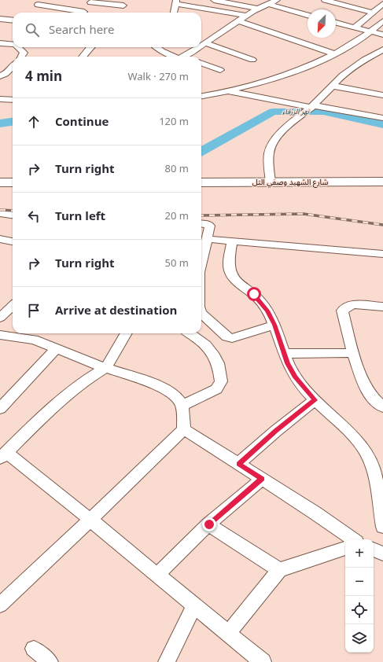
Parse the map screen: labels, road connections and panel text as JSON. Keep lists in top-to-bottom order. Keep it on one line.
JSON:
{"streets":{"main road":["شارع الشهيد وصفي التل"]},"water":["نهر الزرقاء"],"north":"bottom left","page":{"search":"Search here","heading":["4 min","Walk · 270 m"],"list":[["Continue","120 m"],["Turn right","80 m"],["Turn left","20 m"],["Turn right","50 m"],"Arrive at destination"],"map_buttons":["+","−"]}}
